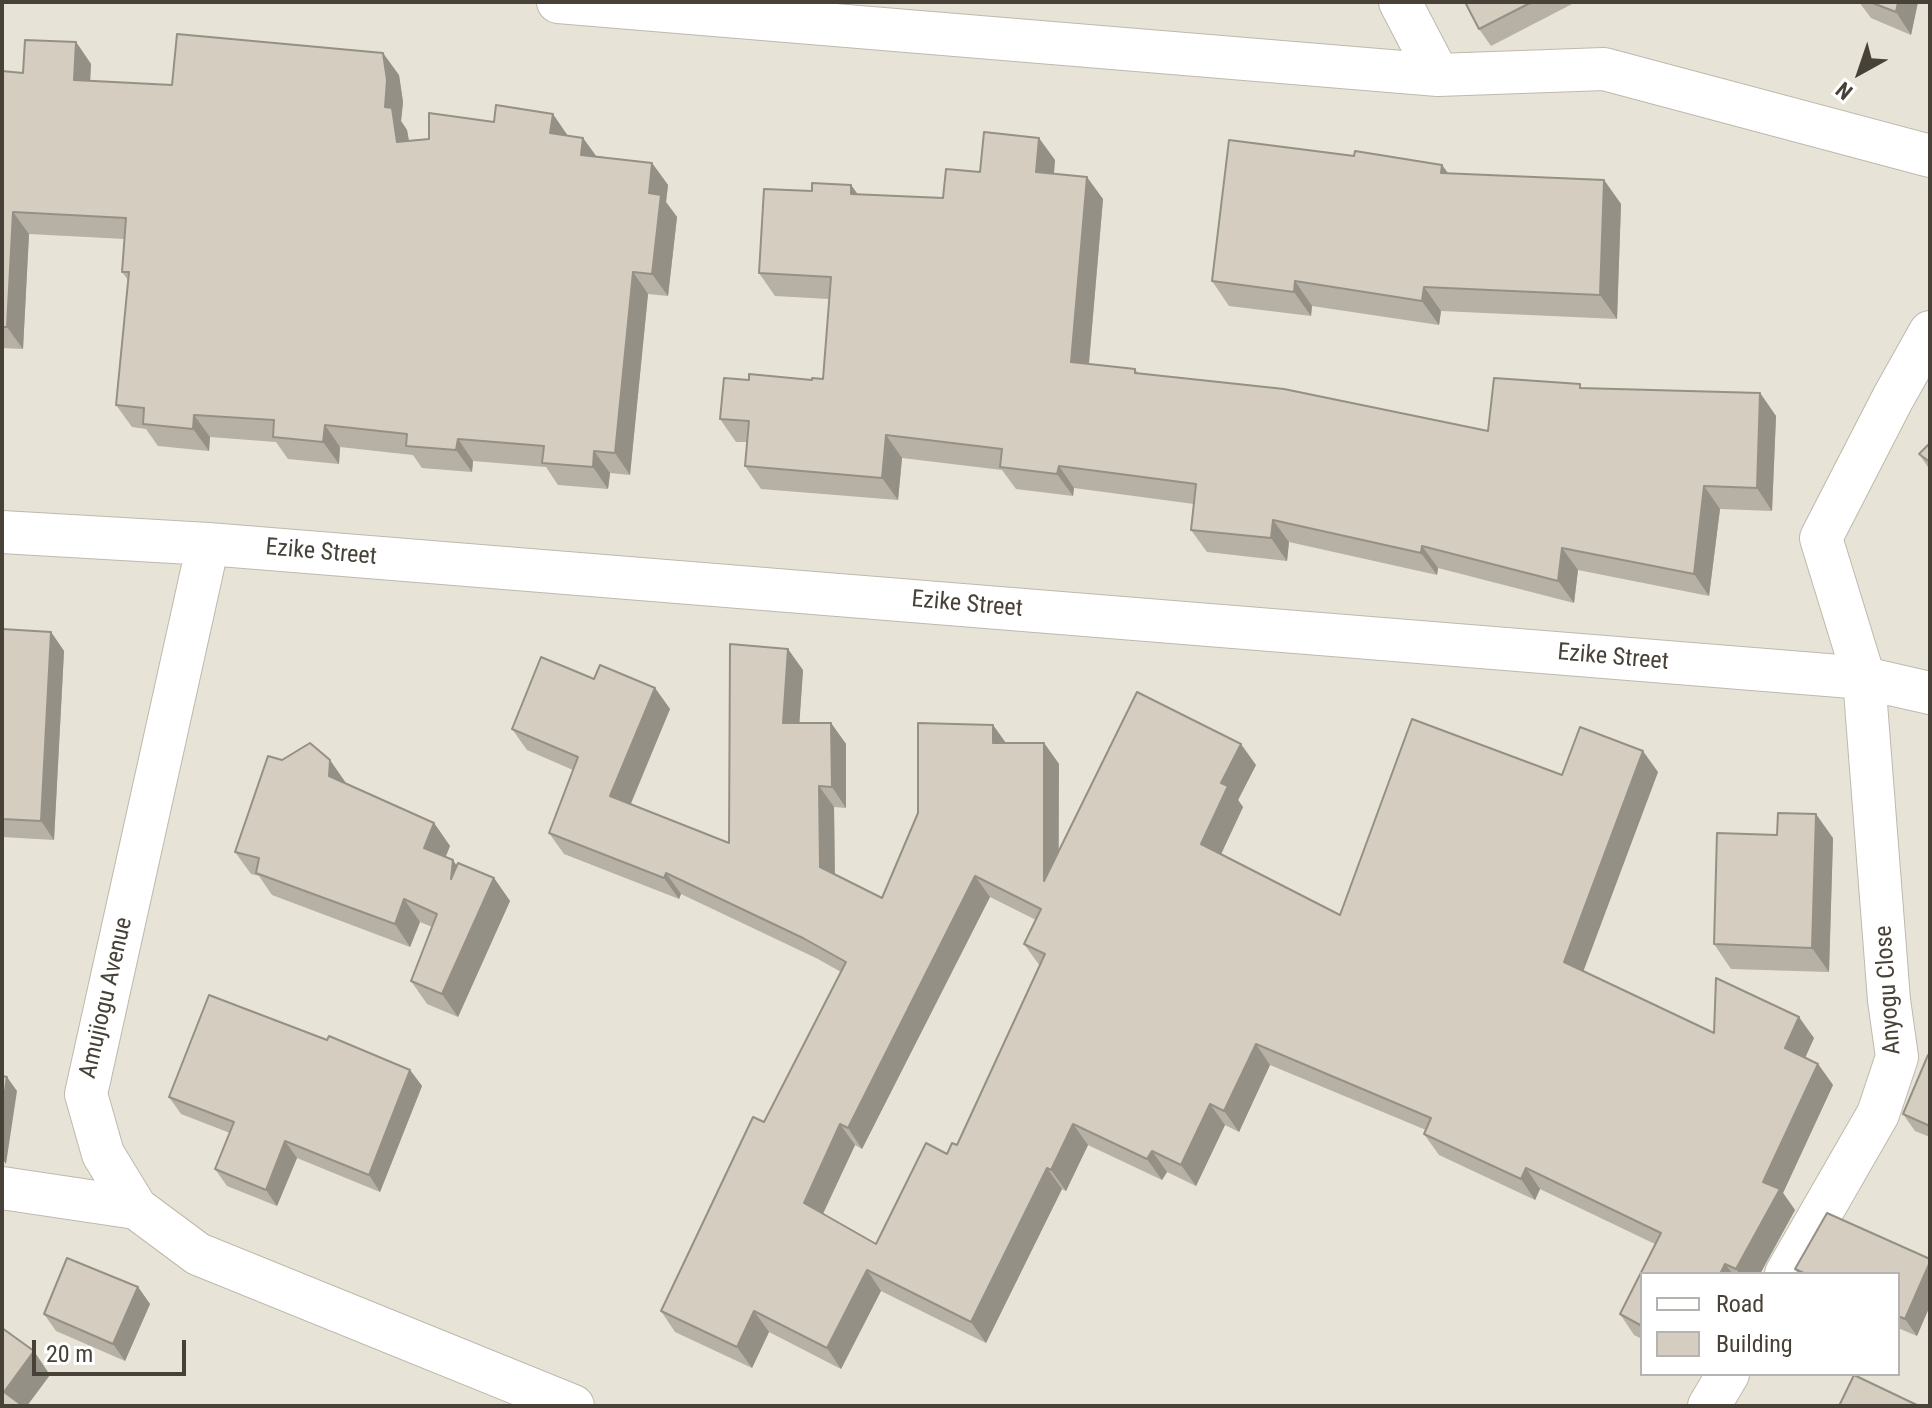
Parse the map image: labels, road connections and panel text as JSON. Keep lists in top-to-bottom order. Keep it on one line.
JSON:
{"streets":{"street":["Ezike Street","Anyogu Close","Amujiogu Avenue"]},"crossings":[["Ezike Street","Anyogu Close"],["Ezike Street","Amujiogu Avenue"]],"legend":["Road","Building"],"scale_bar":"20 m","north":"bottom left"}
